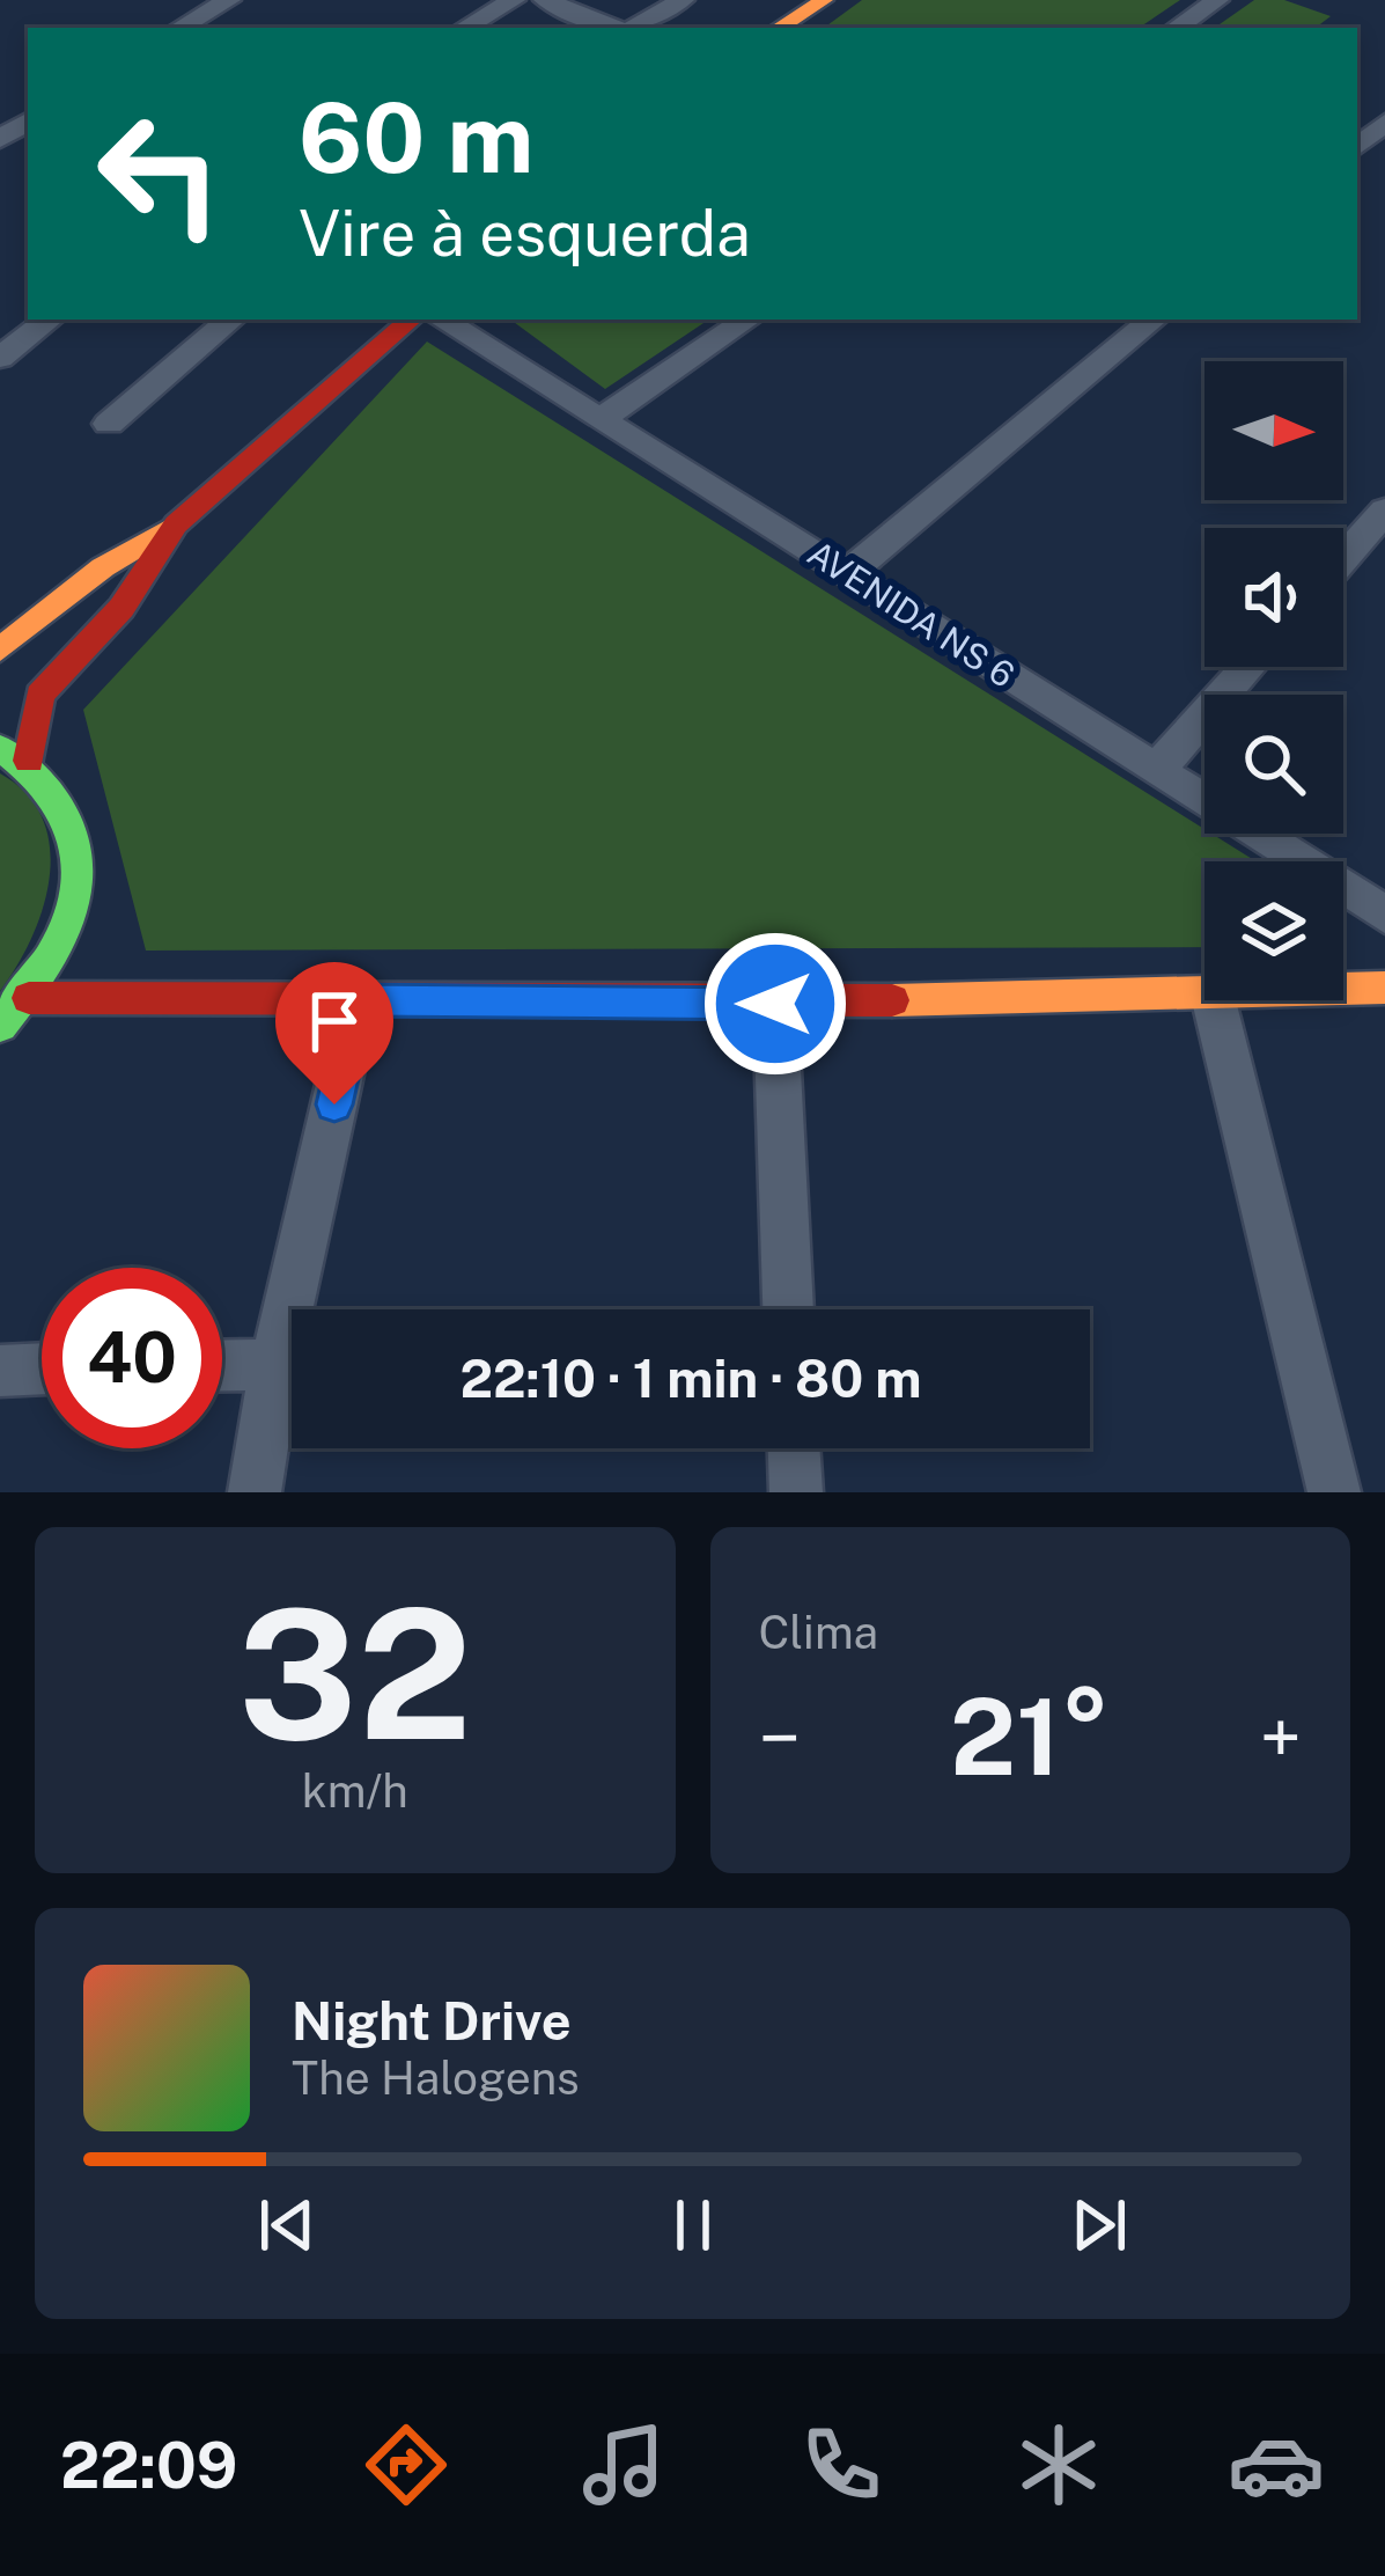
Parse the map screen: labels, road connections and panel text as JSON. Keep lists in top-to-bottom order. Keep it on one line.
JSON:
{"streets":{"street":["AVENIDA NS 6"]},"north":"right","page":{"turn":["60 m","Vire à esquerda"],"limit":"40","trip":"22:10 · 1 min · 80 m","tile":[["32","km/h"],"Clima"],"heat":["−","21°","+"],"song":["Night Drive","The Halogens"],"tabs":"22:09"}}
